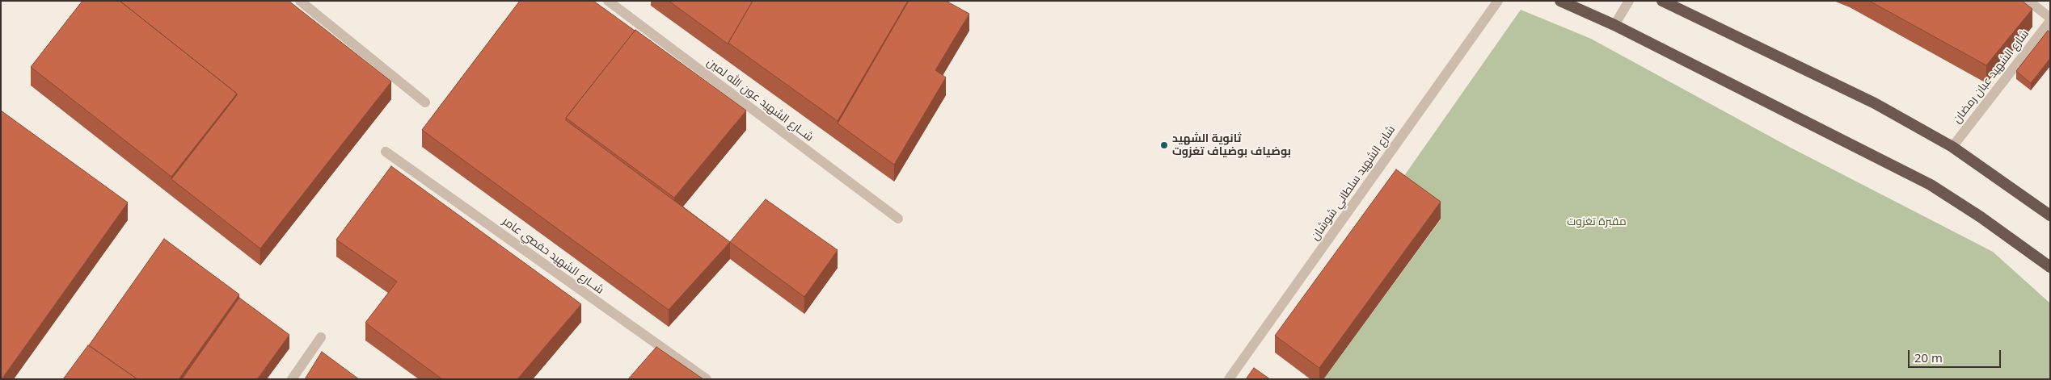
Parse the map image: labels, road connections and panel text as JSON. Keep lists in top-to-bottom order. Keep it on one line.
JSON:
{"streets":{"street":["شارع الشهيد عبان رمضان","شــارع الشهيد عون الله لمين","شارع الشهيد سلطاني شوشان","شــارع الشهيد حفصي عامر"]},"parks":["مقبرة تغزوت"],"places":["ثانوية الشهيد بوضياف بوضياف تغزوت"],"scale_bar":"20 m"}
